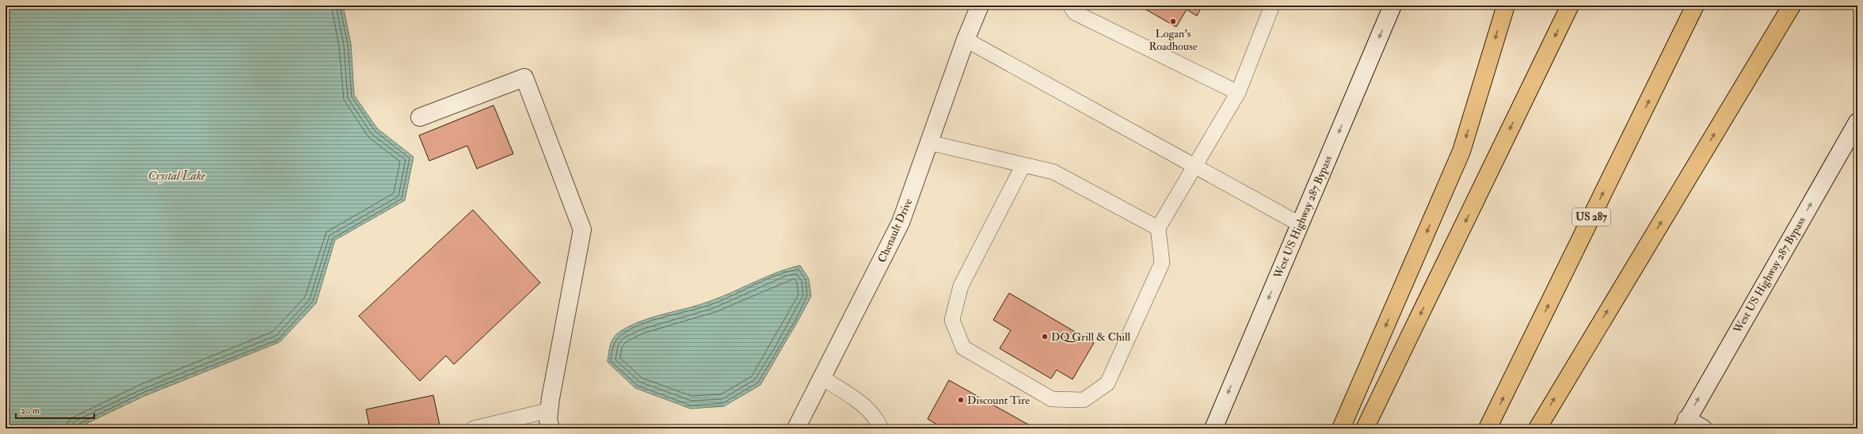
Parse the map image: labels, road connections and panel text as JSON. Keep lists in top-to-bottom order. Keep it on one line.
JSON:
{"streets":{"highway":["US 287"],"street":["West US Highway 287 Bypass","Chenault Drive"]},"water":["Crystal Lake"],"places":["Logan's Roadhouse","DQ Grill & Chill","Discount Tire"],"scale_bar":"20 m"}
